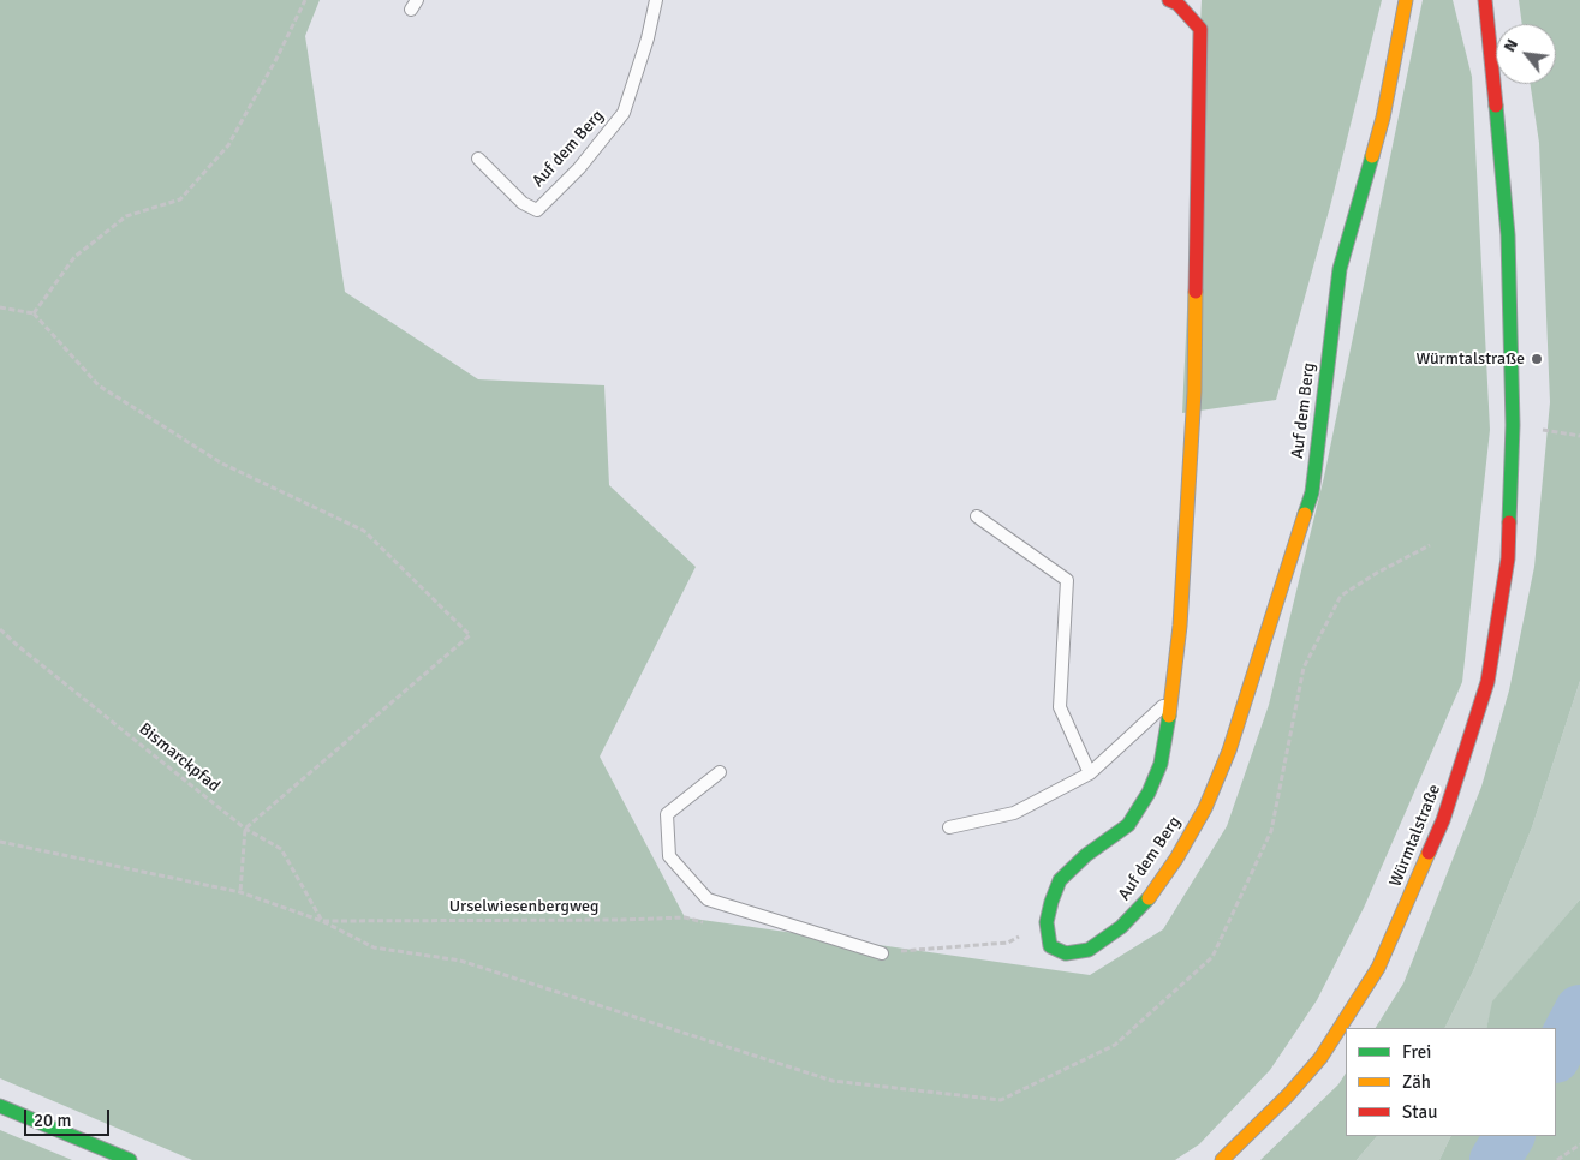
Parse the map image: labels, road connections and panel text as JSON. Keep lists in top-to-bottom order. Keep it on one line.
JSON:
{"streets":{"street":["Auf dem Berg","Würmtalstraße"],"path":["Bismarckpfad","Urselwiesenbergweg"]},"crossings":[["Bismarckpfad","Urselwiesenbergweg"]],"places":["Würmtalstraße"],"legend":["Frei","Zäh","Stau"],"scale_bar":"20 m","north":"top left"}
